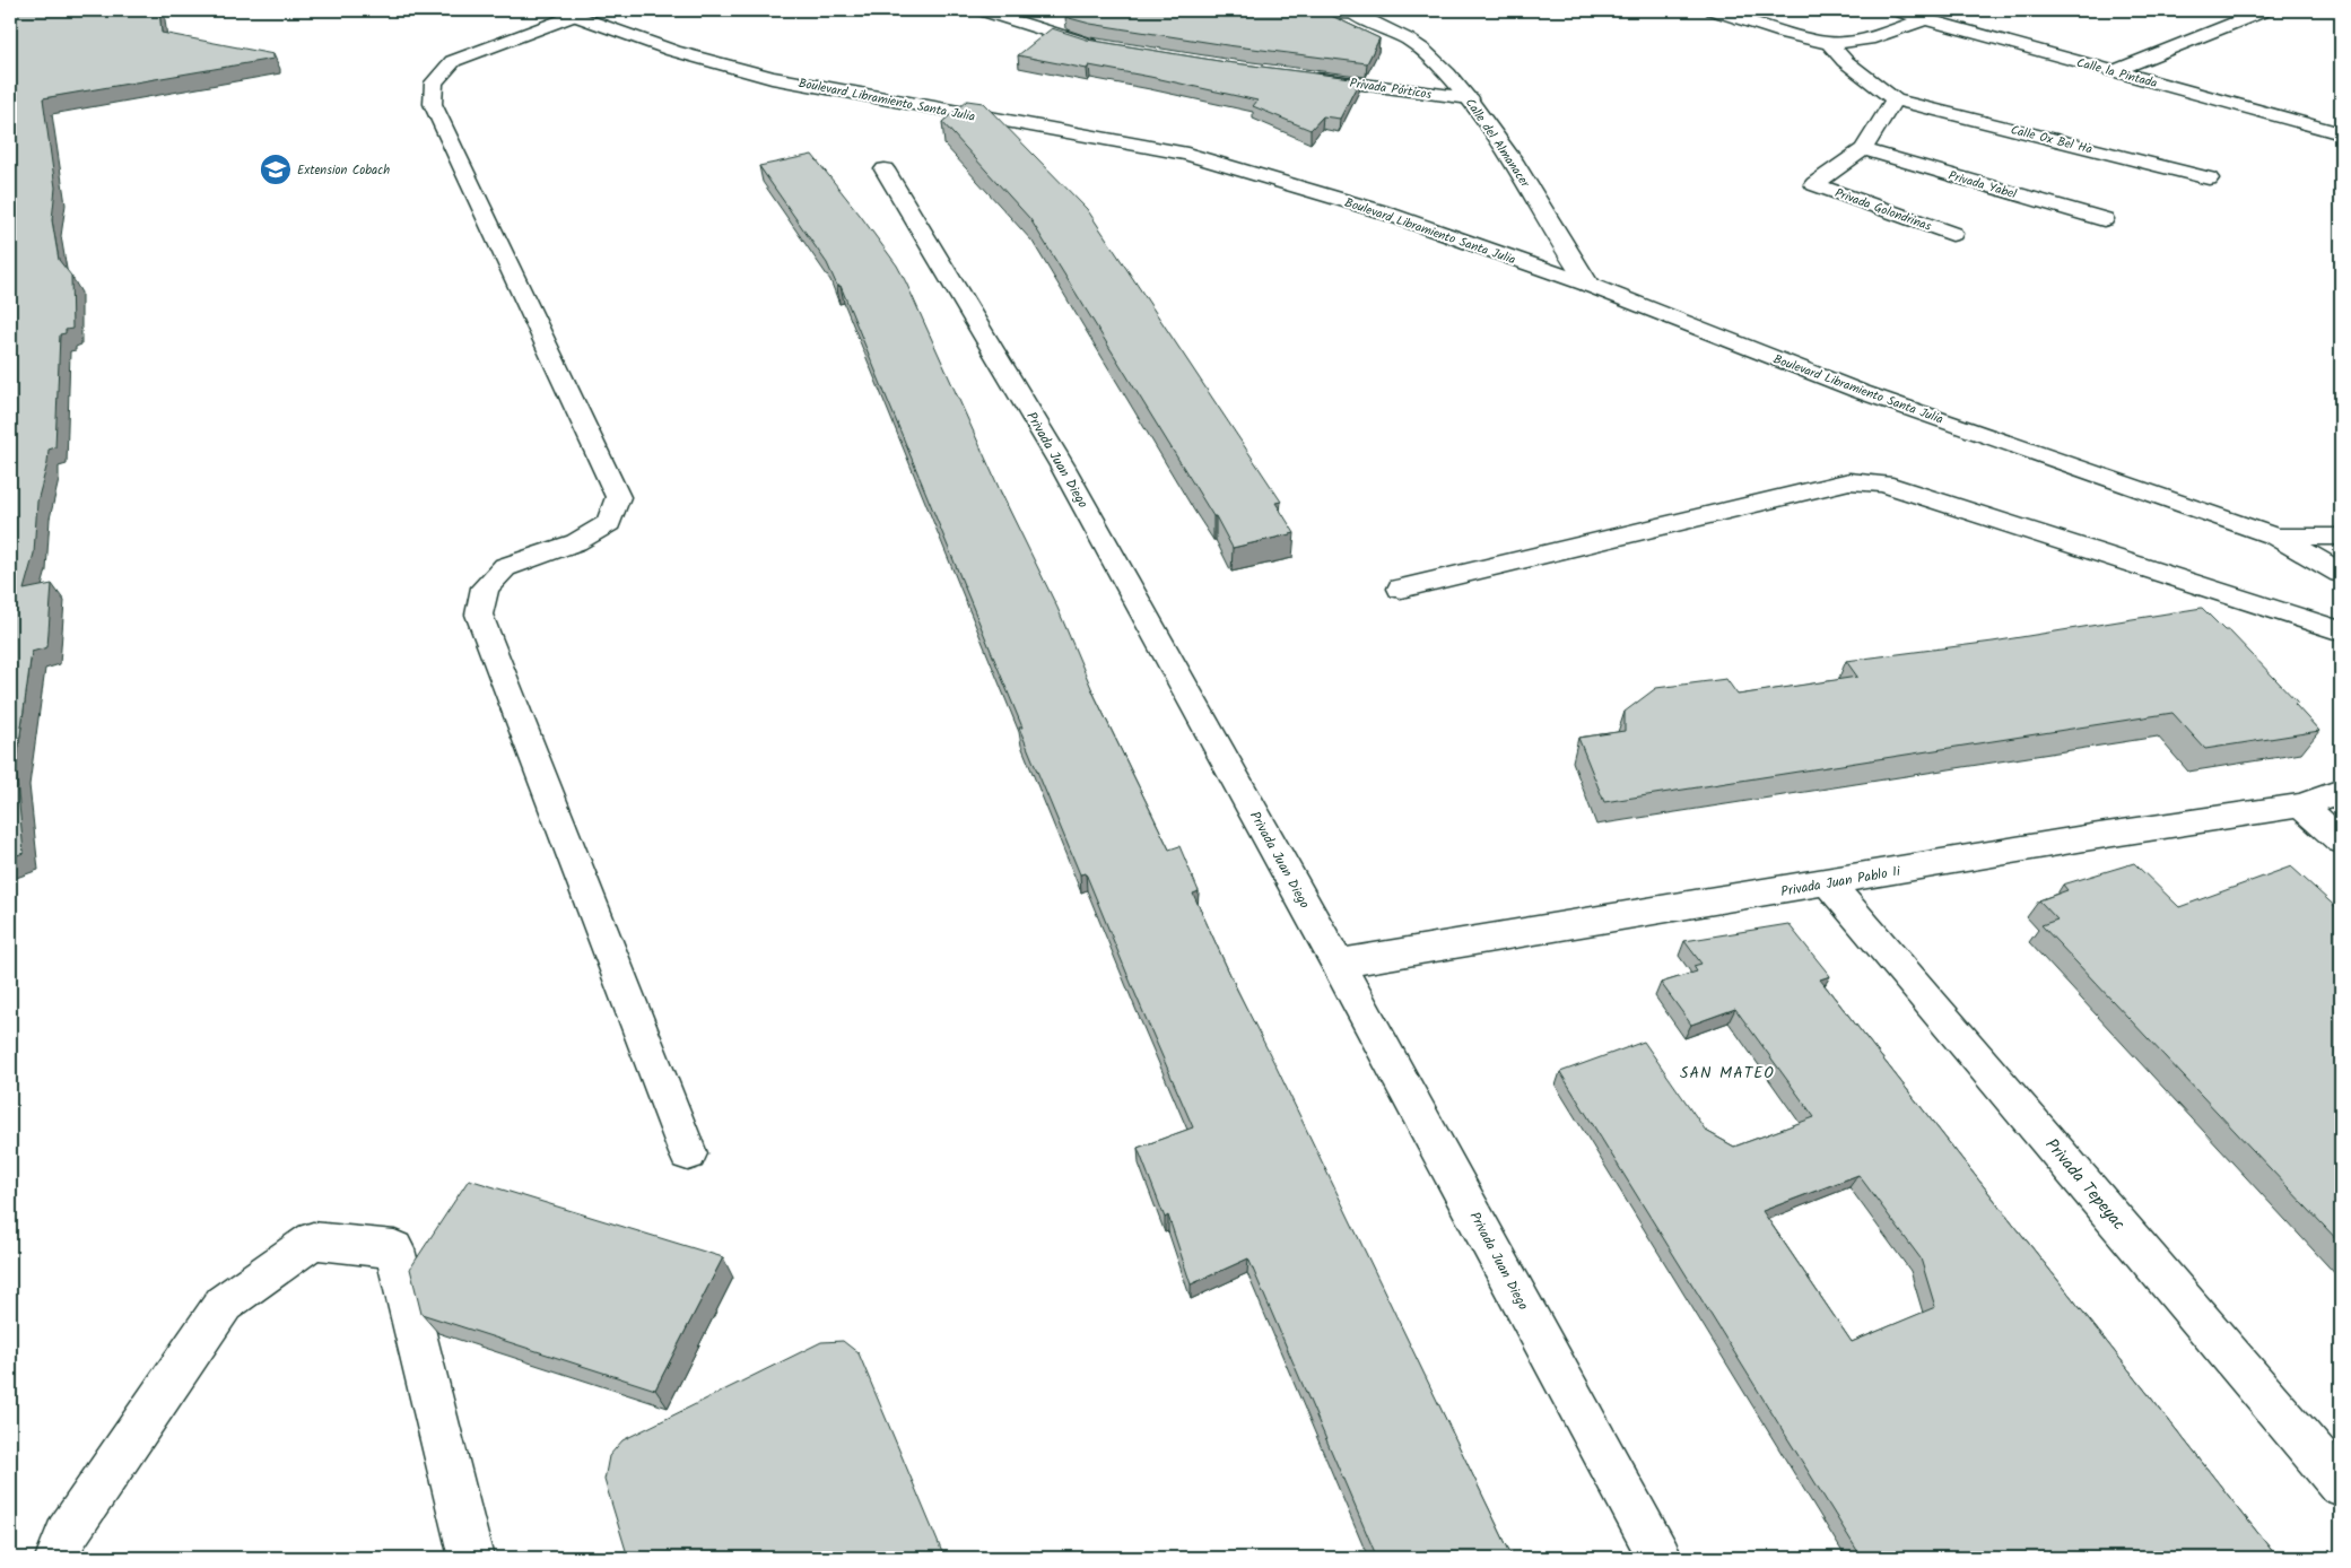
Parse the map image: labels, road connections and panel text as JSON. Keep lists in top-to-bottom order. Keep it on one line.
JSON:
{"streets":{"street":["Calle la Pintada","Privada Pórticos","Boulevard Libramiento Santa Julia","Calle Ox Bel Ha","Calle del Almanacer","Privada Yabel","Privada Golondrinas","Privada Juan Diego","Privada Juan Pablo Ii","Privada Tepeyac"]},"crossings":[["Privada Pórticos","Calle del Almanacer"],["Boulevard Libramiento Santa Julia","Calle del Almanacer"],["Privada Yabel","Privada Golondrinas"],["Privada Juan Diego","Privada Juan Pablo Ii"],["Privada Juan Pablo Ii","Privada Tepeyac"]],"districts":["SAN MATEO"],"places":{"school or university":["Extension Cobach"]}}
